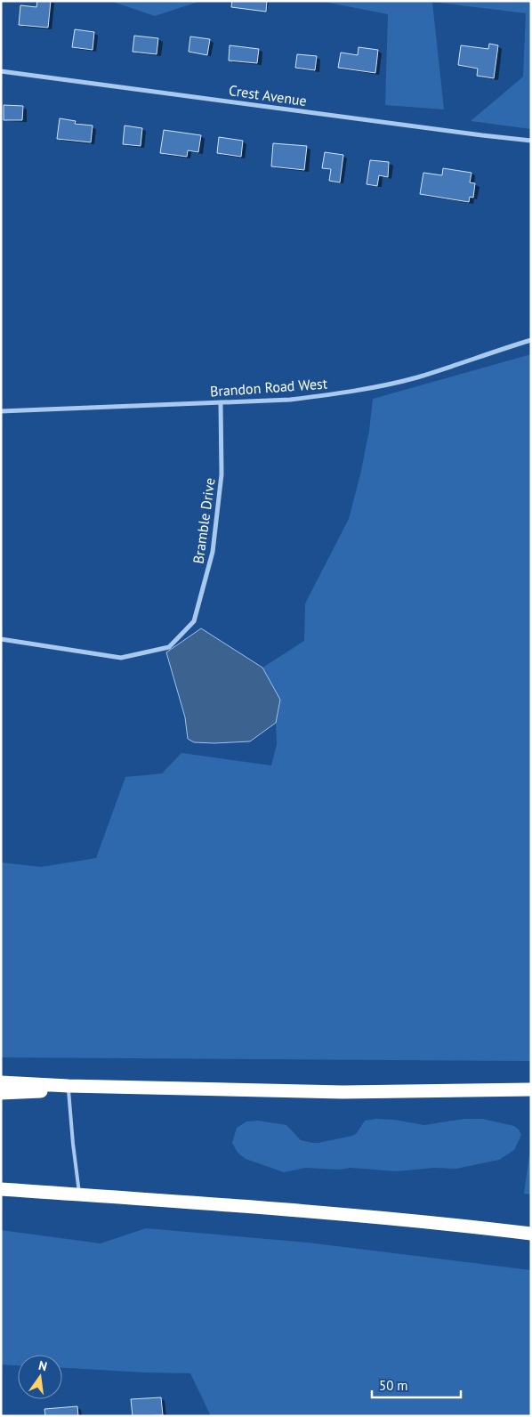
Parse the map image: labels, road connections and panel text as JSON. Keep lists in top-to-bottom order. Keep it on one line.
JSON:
{"streets":{"street":["Crest Avenue","Brandon Road West","Bramble Drive"]},"crossings":[["Brandon Road West","Bramble Drive"]],"scale_bar":"50 m","north":"top"}
